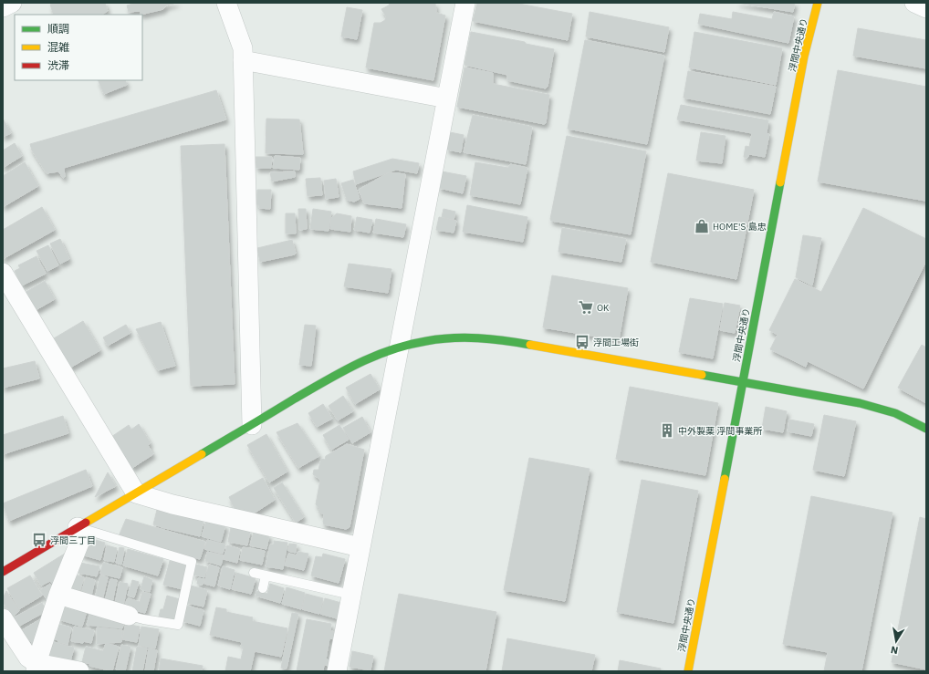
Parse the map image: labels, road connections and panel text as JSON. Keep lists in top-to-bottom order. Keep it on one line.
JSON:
{"streets":{"street":["浮間中央通り"]},"places":{"shop":["HOME'S 島忠"],"supermarket":["OK"],"bus stop":["浮間工場街","浮間三丁目"],"building":["中外製薬 浮間事業所"]},"legend":["順調","混雑","渋滞"],"north":"bottom"}
